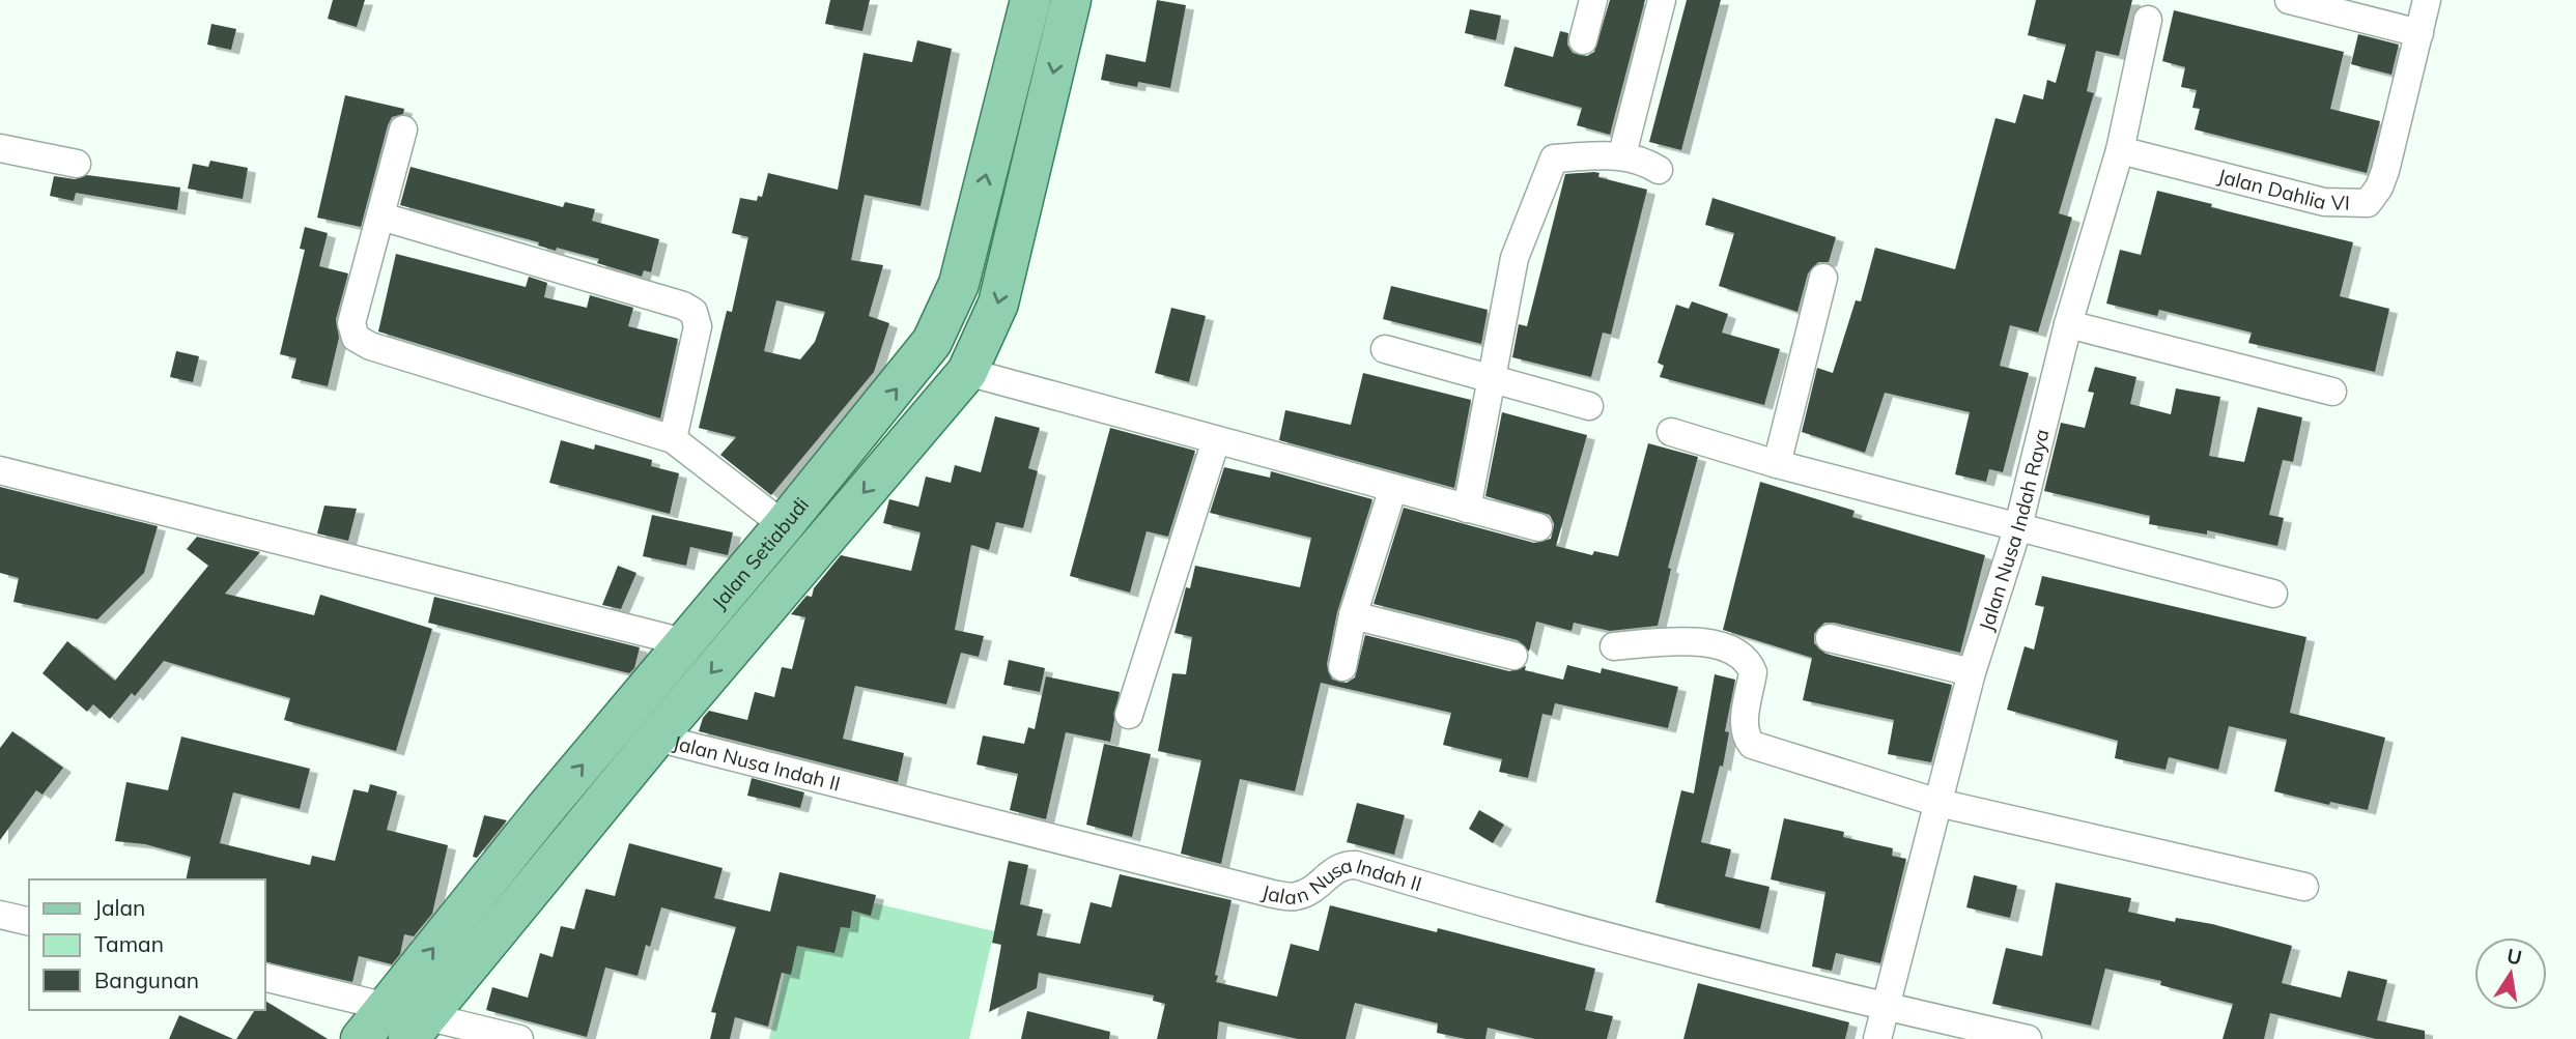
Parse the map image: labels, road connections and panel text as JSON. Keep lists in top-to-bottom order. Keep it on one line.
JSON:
{"streets":{"main road":["Jalan Setiabudi"],"street":["Jalan Dahlia VI","Jalan Nusa Indah Raya","Jalan Nusa Indah II"]},"crossings":[["Jalan Dahlia VI","Jalan Nusa Indah Raya"],["Jalan Nusa Indah Raya","Jalan Nusa Indah II"],["Jalan Setiabudi","Jalan Nusa Indah II"]],"legend":["Jalan","Taman","Bangunan"],"north":"top"}
